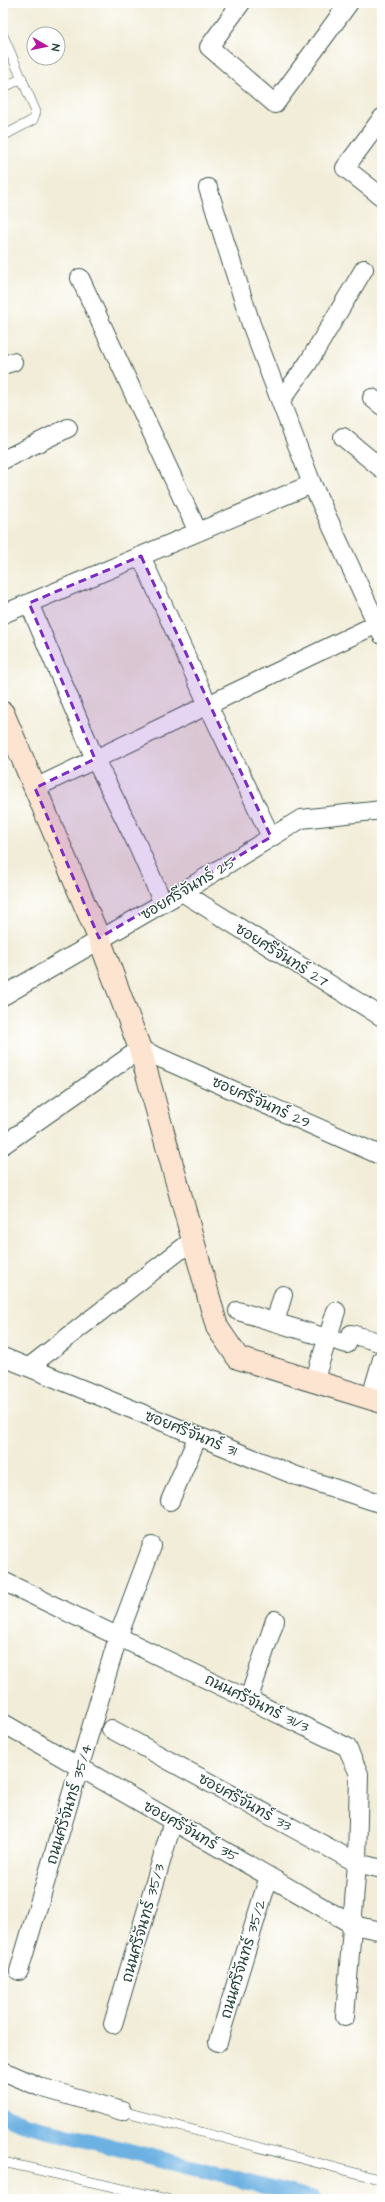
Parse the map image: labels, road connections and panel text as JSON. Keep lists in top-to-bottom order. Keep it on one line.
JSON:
{"streets":{"street":["ซอยศรีจันทร์ 25","ซอยศรีจันทร์ 27","ซอยศรีจันทร์ 29","ซอยศรีจันทร์ 31","ถนนศรีจันทร์ 31/3","ซอยศรีจันทร์ 33","ถนนศรีจันทร์ 35/4","ซอยศรีจันทร์ 35","ถนนศรีจันทร์ 35/3","ถนนศรีจันทร์ 35/2"]},"crossings":[["ซอยศรีจันทร์ 25","ซอยศรีจันทร์ 27"],["ถนนศรีจันทร์ 31/3","ซอยศรีจันทร์ 33"],["ถนนศรีจันทร์ 31/3","ถนนศรีจันทร์ 35/4"],["ถนนศรีจันทร์ 31/3","ซอยศรีจันทร์ 35"],["ถนนศรีจันทร์ 35/4","ซอยศรีจันทร์ 35"],["ซอยศรีจันทร์ 35","ถนนศรีจันทร์ 35/3"],["ซอยศรีจันทร์ 35","ถนนศรีจันทร์ 35/2"]],"north":"right"}
